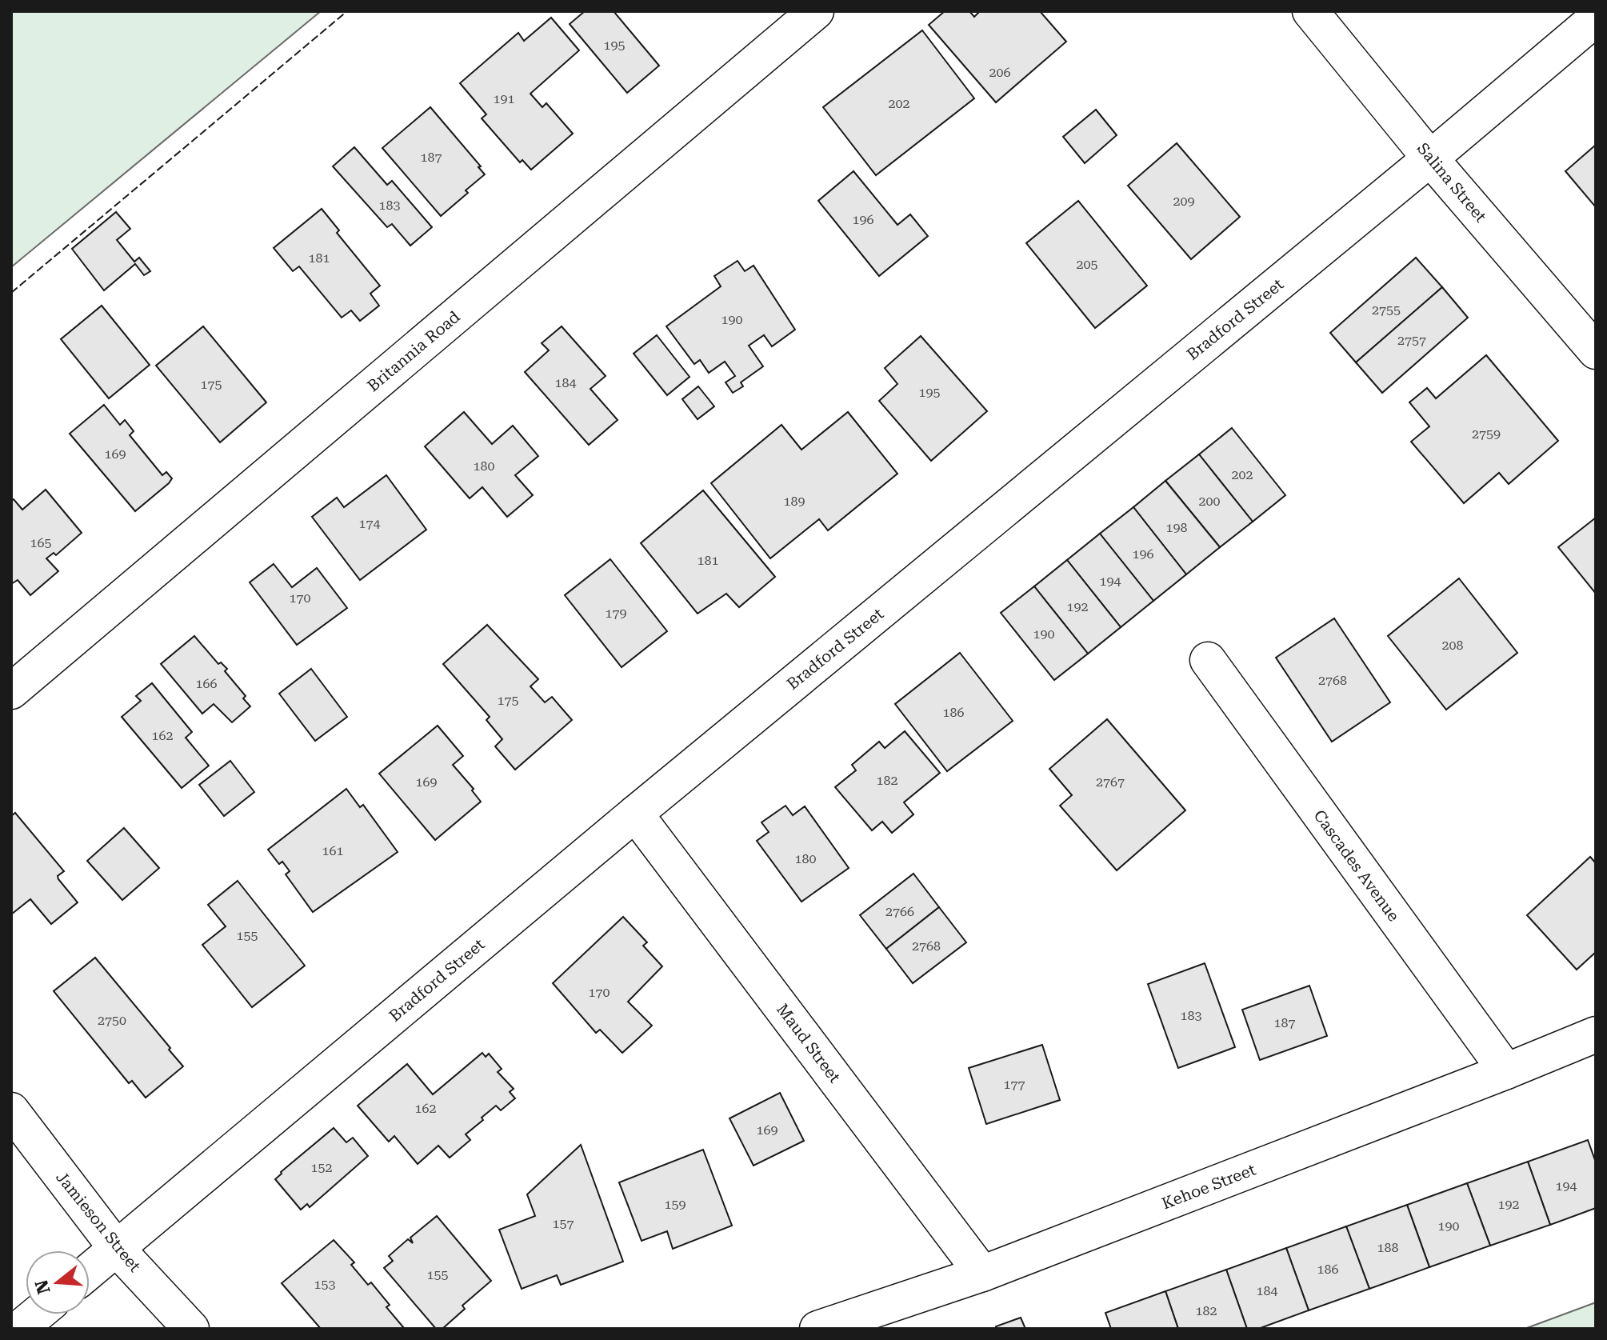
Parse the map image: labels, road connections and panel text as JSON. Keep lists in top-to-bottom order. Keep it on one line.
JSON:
{"streets":{"street":["Salina Street","Bradford Street","Britannia Road","Cascades Avenue","Maud Street","Kehoe Street","Jamieson Street"]},"crossings":[["Salina Street","Bradford Street"],["Bradford Street","Maud Street"],["Bradford Street","Jamieson Street"],["Cascades Avenue","Kehoe Street"],["Maud Street","Kehoe Street"]],"house_numbers":["195","206","191","202","187","209","183","196","181","205","2755","190","2757","184","175","195","2759","169","180","202","189","200","174","198","165","196","181","194","170","192","179","190","208","2768","166","175","186","162","182","169","2767","161","180","2766","155","2768","170","183","2750","187","177","162","169","152","194","159","192","157","190","188","186","155","153","184","182"],"north":"left"}
